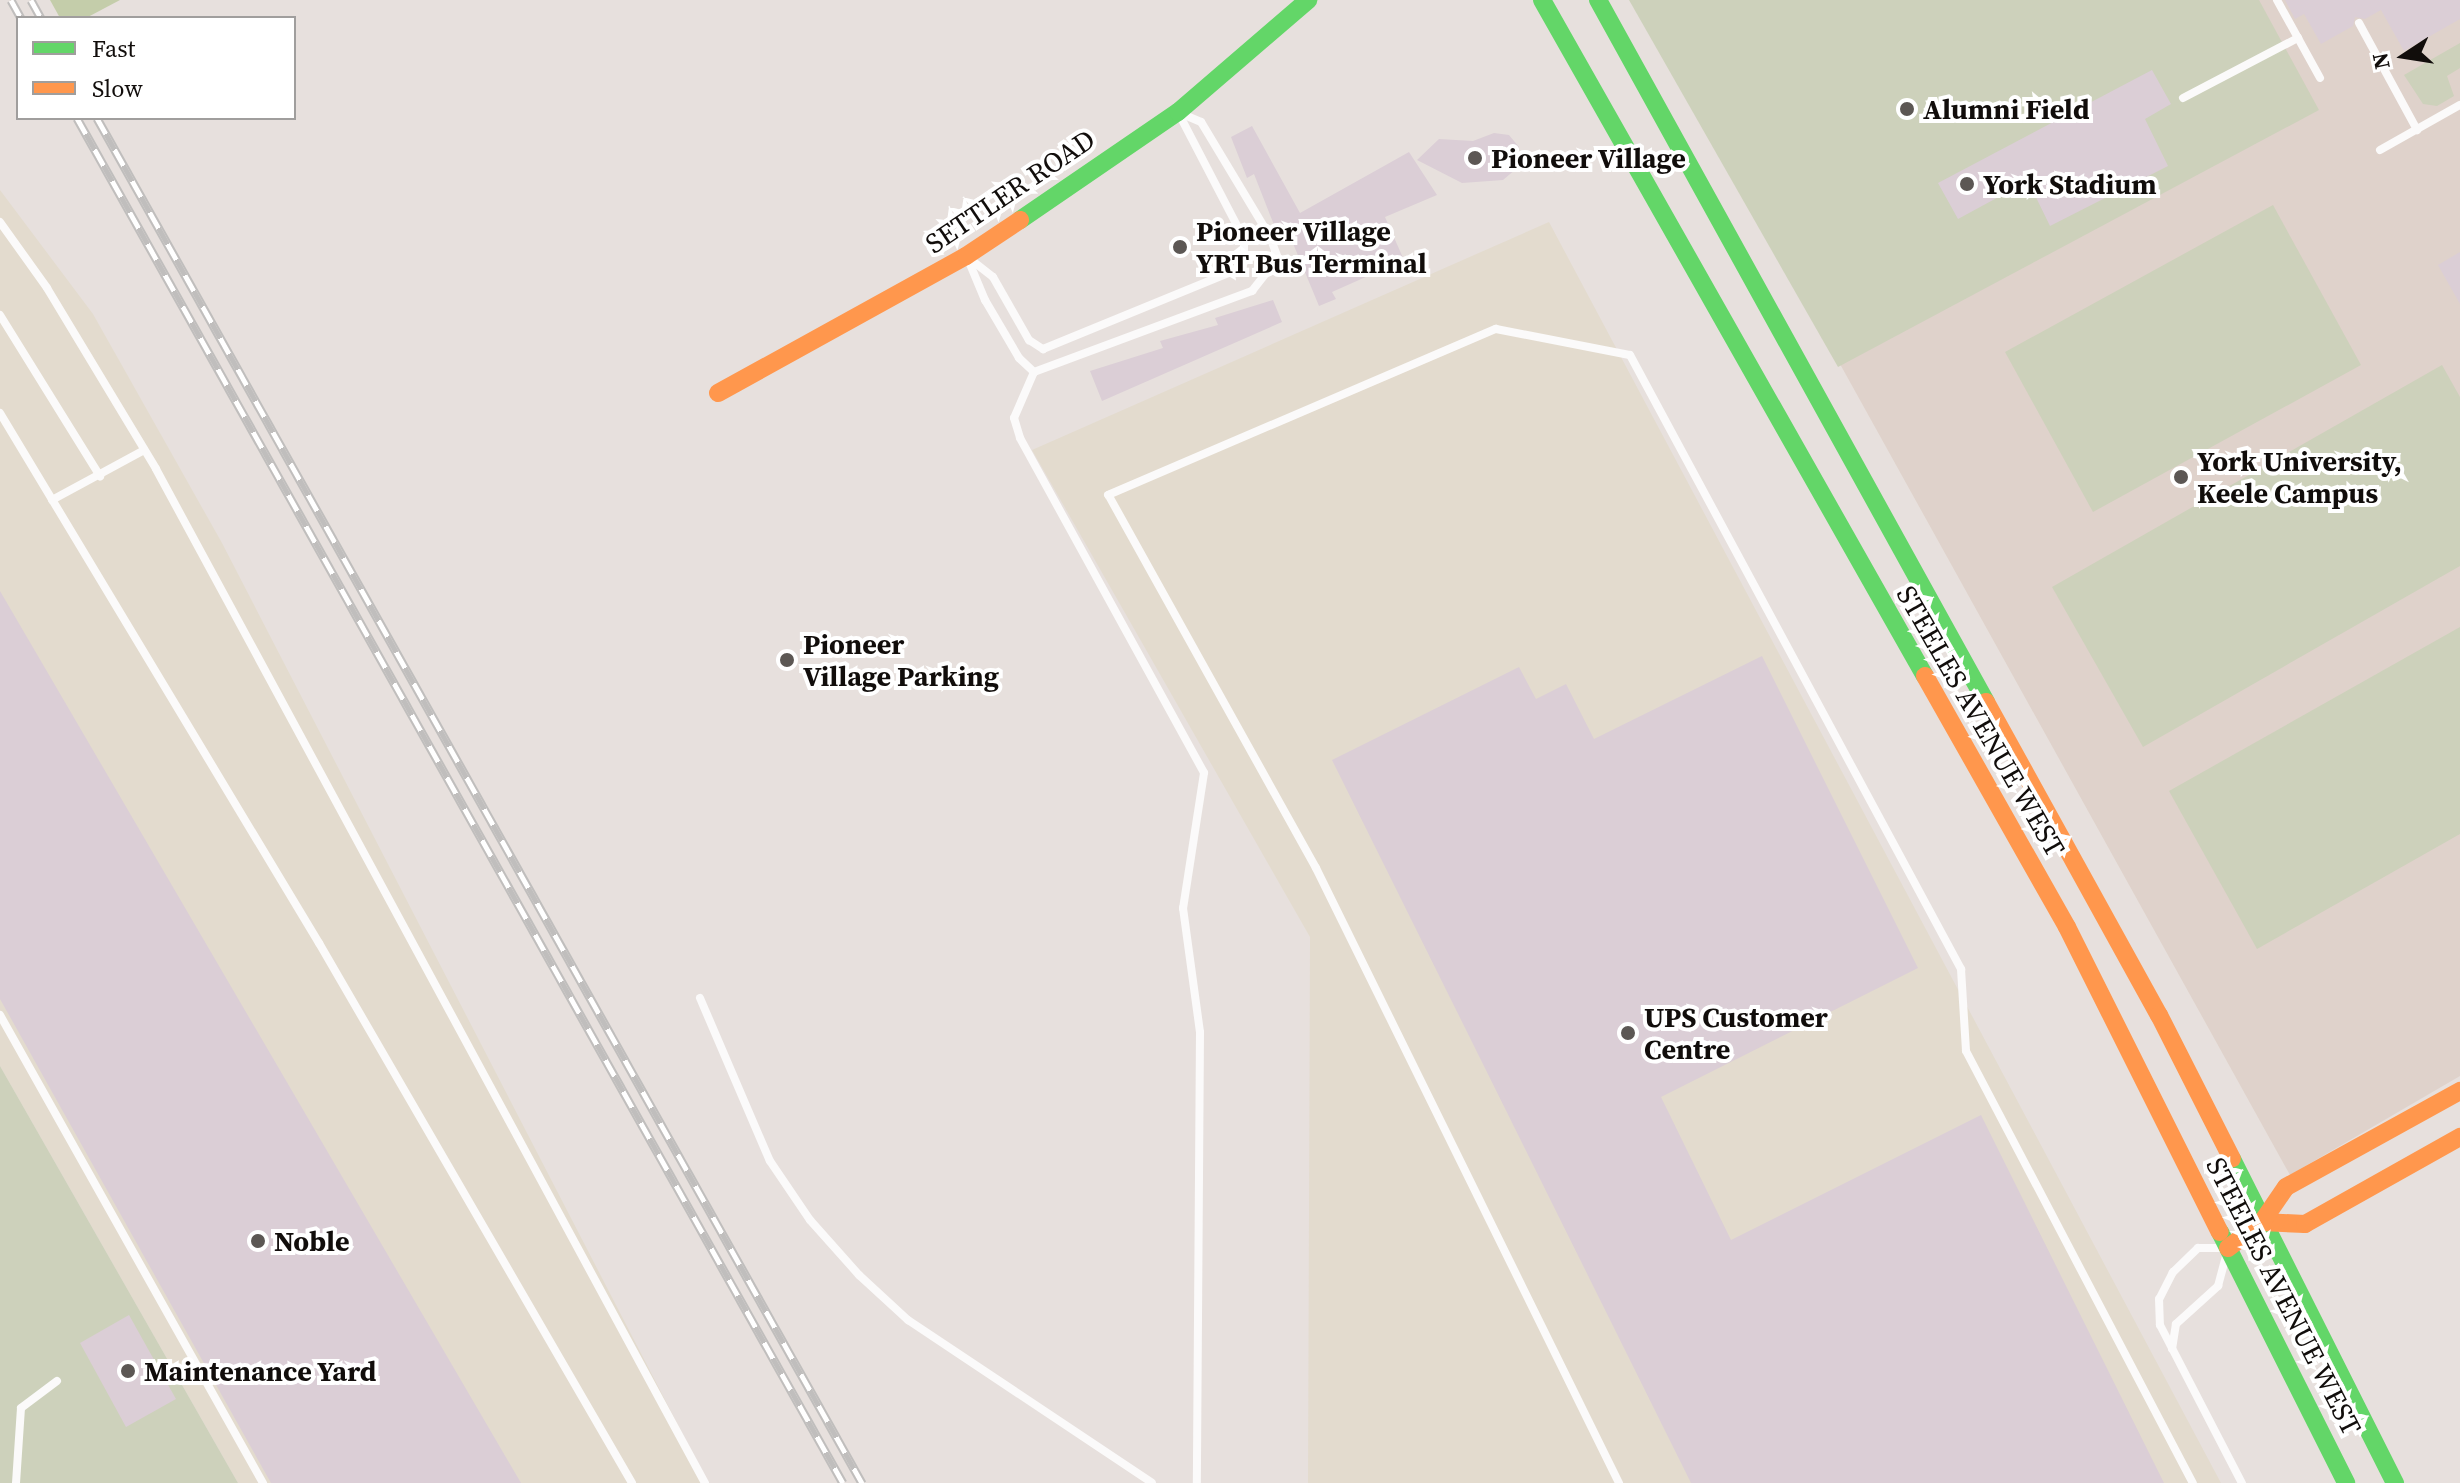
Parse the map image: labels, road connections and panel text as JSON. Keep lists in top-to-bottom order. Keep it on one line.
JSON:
{"streets":{"main road":["SETTLER ROAD","STEELES AVENUE WEST"]},"places":["Alumni Field","Pioneer Village","York Stadium","Pioneer Village YRT Bus Terminal","York University, Keele Campus","Pioneer Village Parking","UPS Customer Centre","Noble","Maintenance Yard"],"legend":["Fast","Slow"],"north":"left"}
